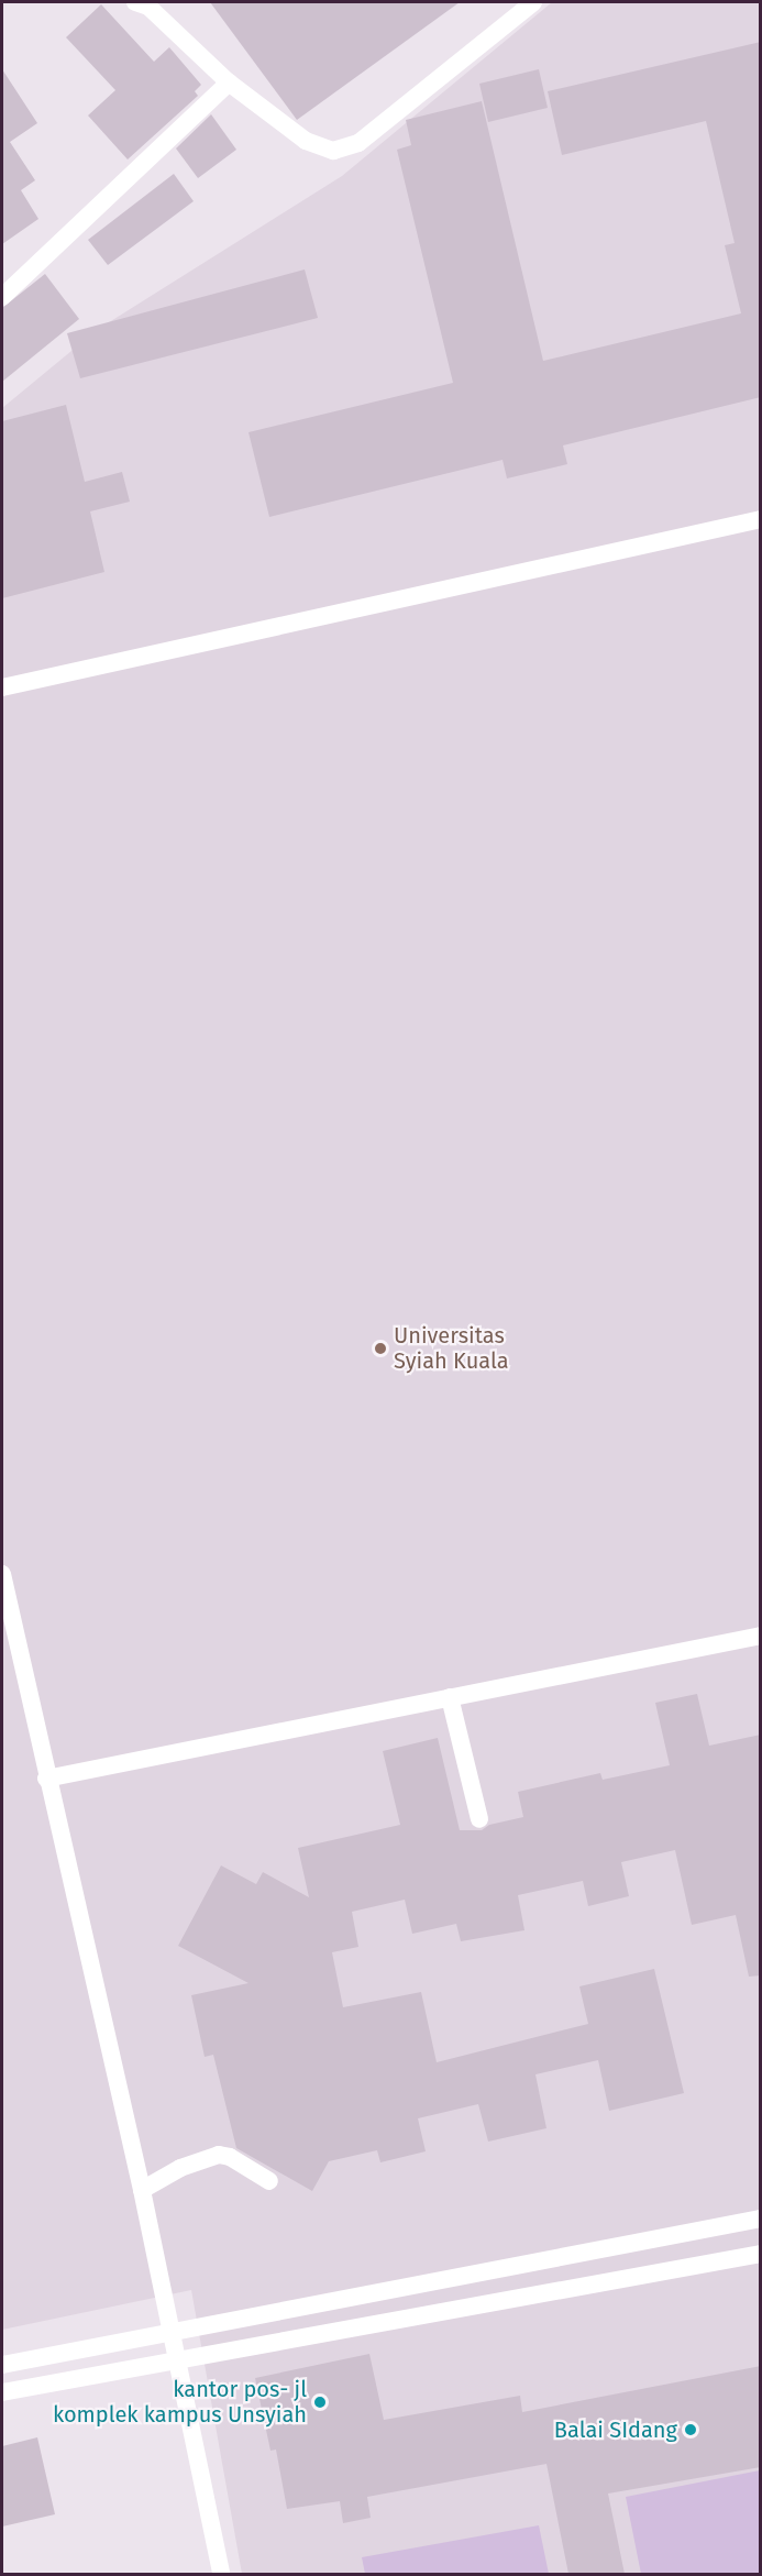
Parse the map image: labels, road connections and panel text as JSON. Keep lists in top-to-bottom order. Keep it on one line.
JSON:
{"places":["Universitas Syiah Kuala","kantor pos- jl komplek kampus Unsyiah","Balai SIdang"]}
